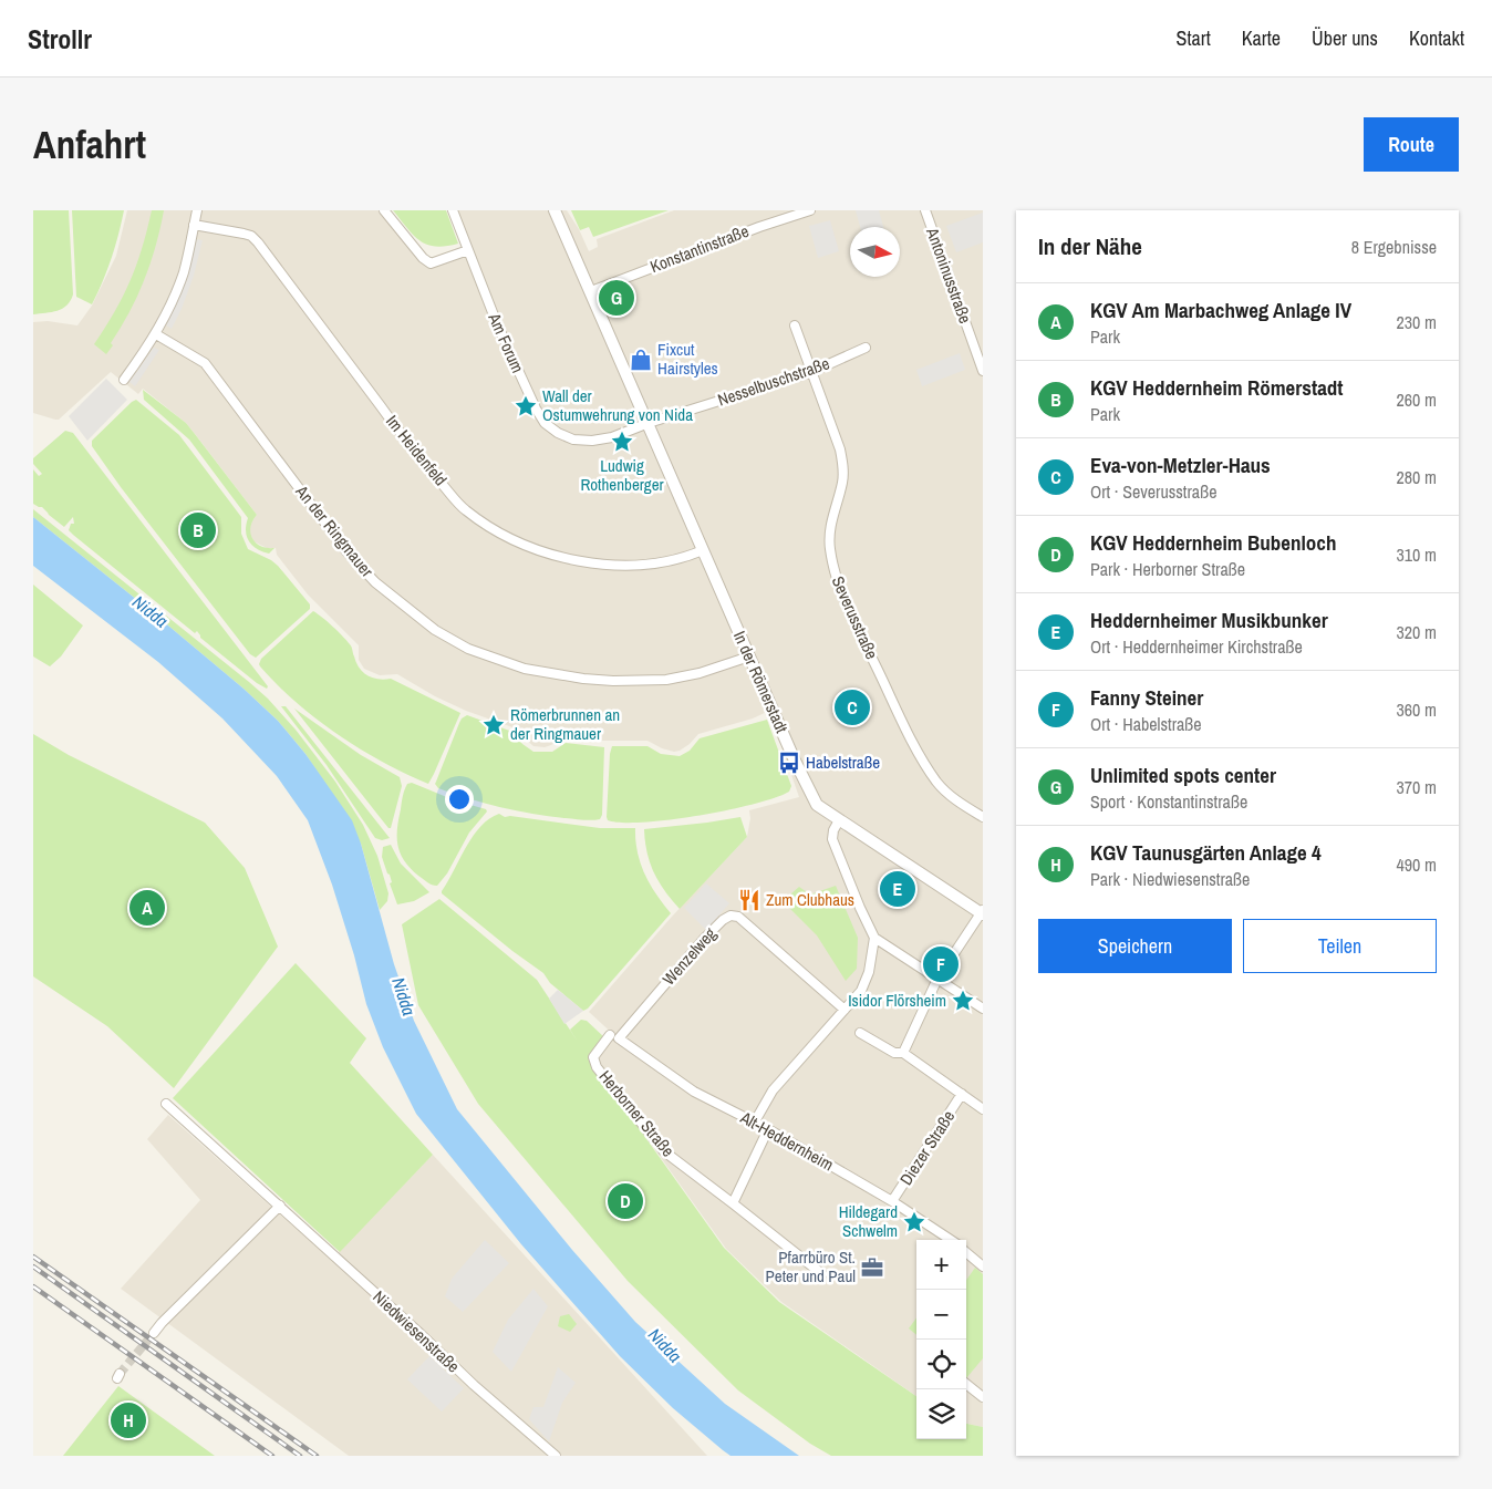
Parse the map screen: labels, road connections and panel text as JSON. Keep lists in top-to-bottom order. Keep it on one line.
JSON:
{"streets":{"street":["Konstantinstraße","Antoninusstraße","Am Forum","Nesselbuschstraße","Im Heidenfeld","An der Ringmauer","Severusstraße","In der Römerstadt","Wenzelweg","Herborner Straße","Alt-Heddernheim","Diezer Straße","Niedwiesenstraße"]},"crossings":[["Konstantinstraße","In der Römerstadt"],["Am Forum","Nesselbuschstraße"],["Am Forum","In der Römerstadt"],["Nesselbuschstraße","Severusstraße"],["Nesselbuschstraße","In der Römerstadt"],["Im Heidenfeld","In der Römerstadt"],["An der Ringmauer","In der Römerstadt"],["Wenzelweg","Herborner Straße"],["Wenzelweg","Alt-Heddernheim"],["Herborner Straße","Alt-Heddernheim"],["Alt-Heddernheim","Diezer Straße"]],"water":["Nidda"],"places":{"shop":["Fixcut Hairstyles"],"place":["Wall der Ostumwehrung von Nida","Ludwig Rothenberger","Römerbrunnen an der Ringmauer","Isidor Flörsheim","Hildegard Schwelm"],"bus stop":["Habelstraße"],"restaurant":["Zum Clubhaus"],"office":["Pfarrbüro St. Peter und Paul"]},"north":"right","page":{"header":"Strollr","nav":["Start","Karte","Über uns","Kontakt"],"buttons":["Route",["Speichern","Teilen"]],"title":"Anfahrt","heading":["In der Nähe","8 Ergebnisse"],"pins":["G","B","C","E","A","F","D","H"],"list":[{"mark":"A","name":"KGV Am Marbachweg Anlage IV","note":"Park","value":"230 m"},{"mark":"B","name":"KGV Heddernheim Römerstadt","note":"Park","value":"260 m"},{"mark":"C","name":"Eva-von-Metzler-Haus","note":"Ort · Severusstraße","value":"280 m"},{"mark":"D","name":"KGV Heddernheim Bubenloch","note":"Park · Herborner Straße","value":"310 m"},{"mark":"E","name":"Heddernheimer Musikbunker","note":"Ort · Heddernheimer Kirchstraße","value":"320 m"},{"mark":"F","name":"Fanny Steiner","note":"Ort · Habelstraße","value":"360 m"},{"mark":"G","name":"Unlimited spots center","note":"Sport · Konstantinstraße","value":"370 m"},{"mark":"H","name":"KGV Taunusgärten Anlage 4","note":"Park · Niedwiesenstraße","value":"490 m"}],"map_buttons":["+","−"]}}
